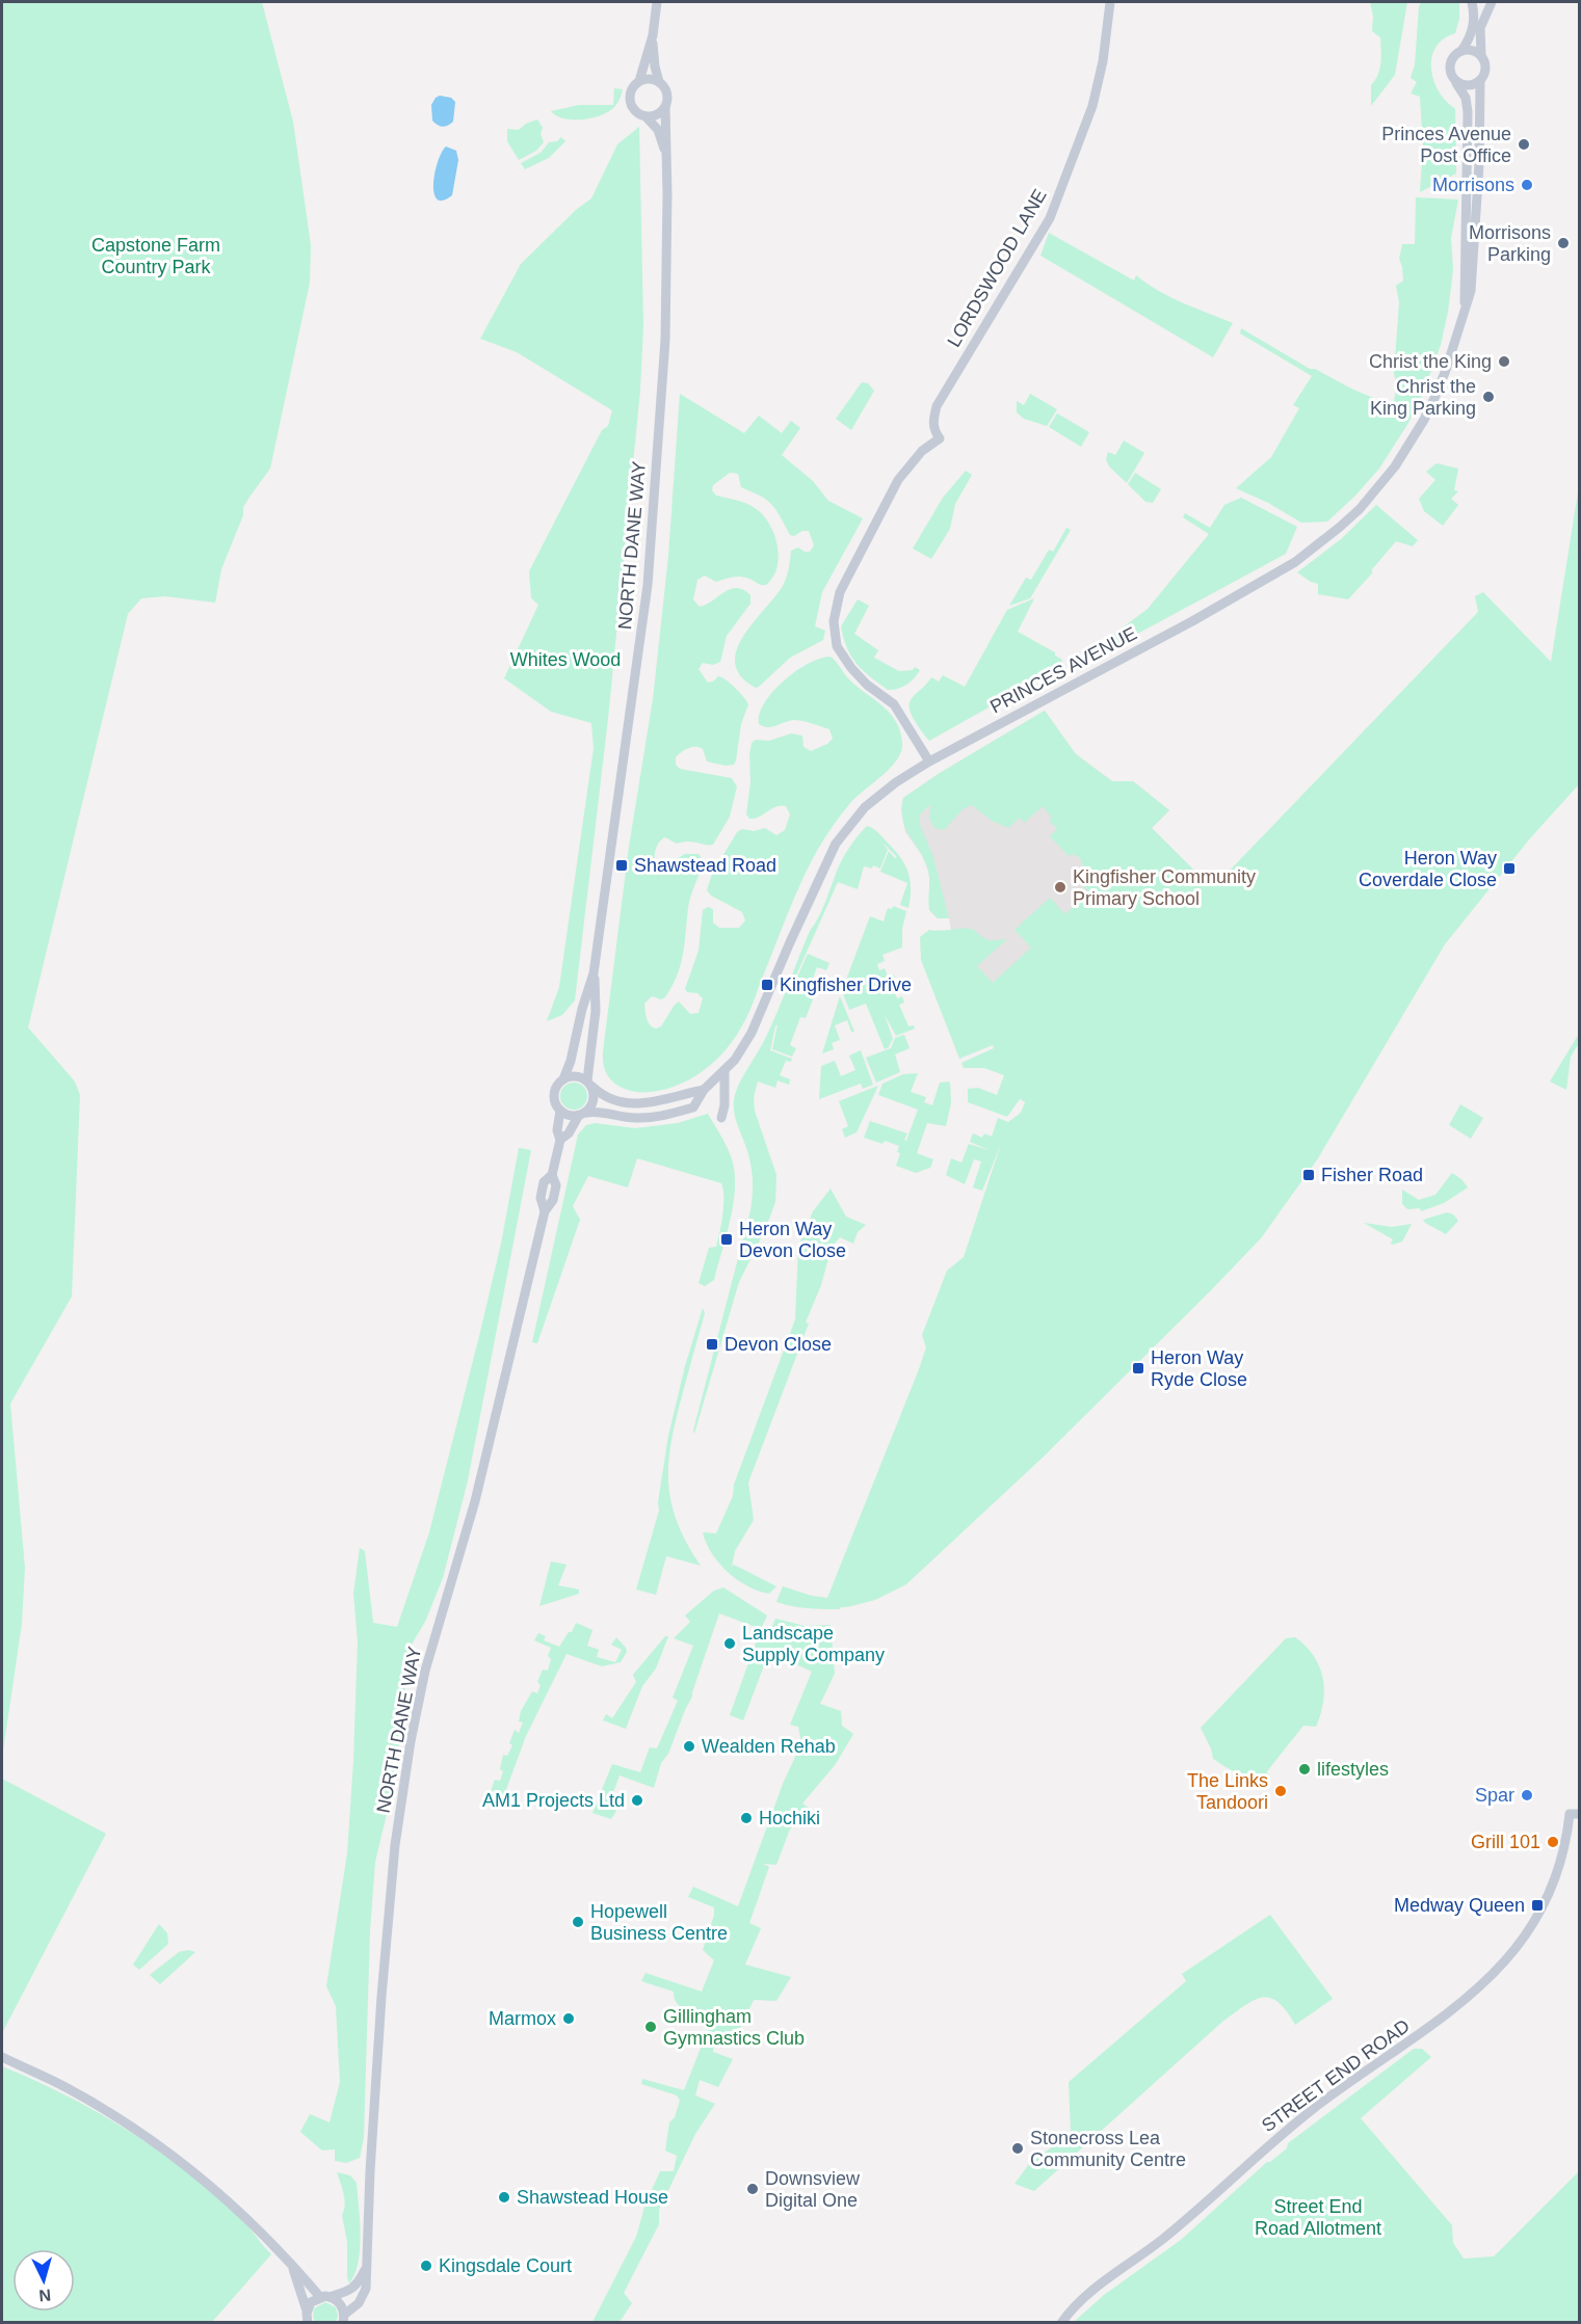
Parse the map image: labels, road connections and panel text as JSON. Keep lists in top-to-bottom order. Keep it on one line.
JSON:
{"streets":{"street":["LORDSWOOD LANE","NORTH DANE WAY","PRINCES AVENUE","STREET END ROAD"]},"crossings":[["LORDSWOOD LANE","PRINCES AVENUE"],["NORTH DANE WAY","PRINCES AVENUE"]],"parks":["Capstone Farm Country Park","Whites Wood","Street End Road Allotment"],"places":{"other":["Princes Avenue Post Office","Morrisons","Morrisons Parking","Christ the King","Christ the King Parking","Kingfisher Community Primary School","Landscape Supply Company","Wealden Rehab","lifestyles","The Links Tandoori","Spar","AM1 Projects Ltd","Hochiki","Grill 101","Hopewell Business Centre","Marmox","Gillingham Gymnastics Club","Stonecross Lea Community Centre","Downsview Digital One","Shawstead House","Kingsdale Court"],"transit":["Shawstead Road","Heron Way Coverdale Close","Kingfisher Drive","Fisher Road","Heron Way Devon Close","Devon Close","Heron Way Ryde Close","Medway Queen"]},"north":"bottom"}
